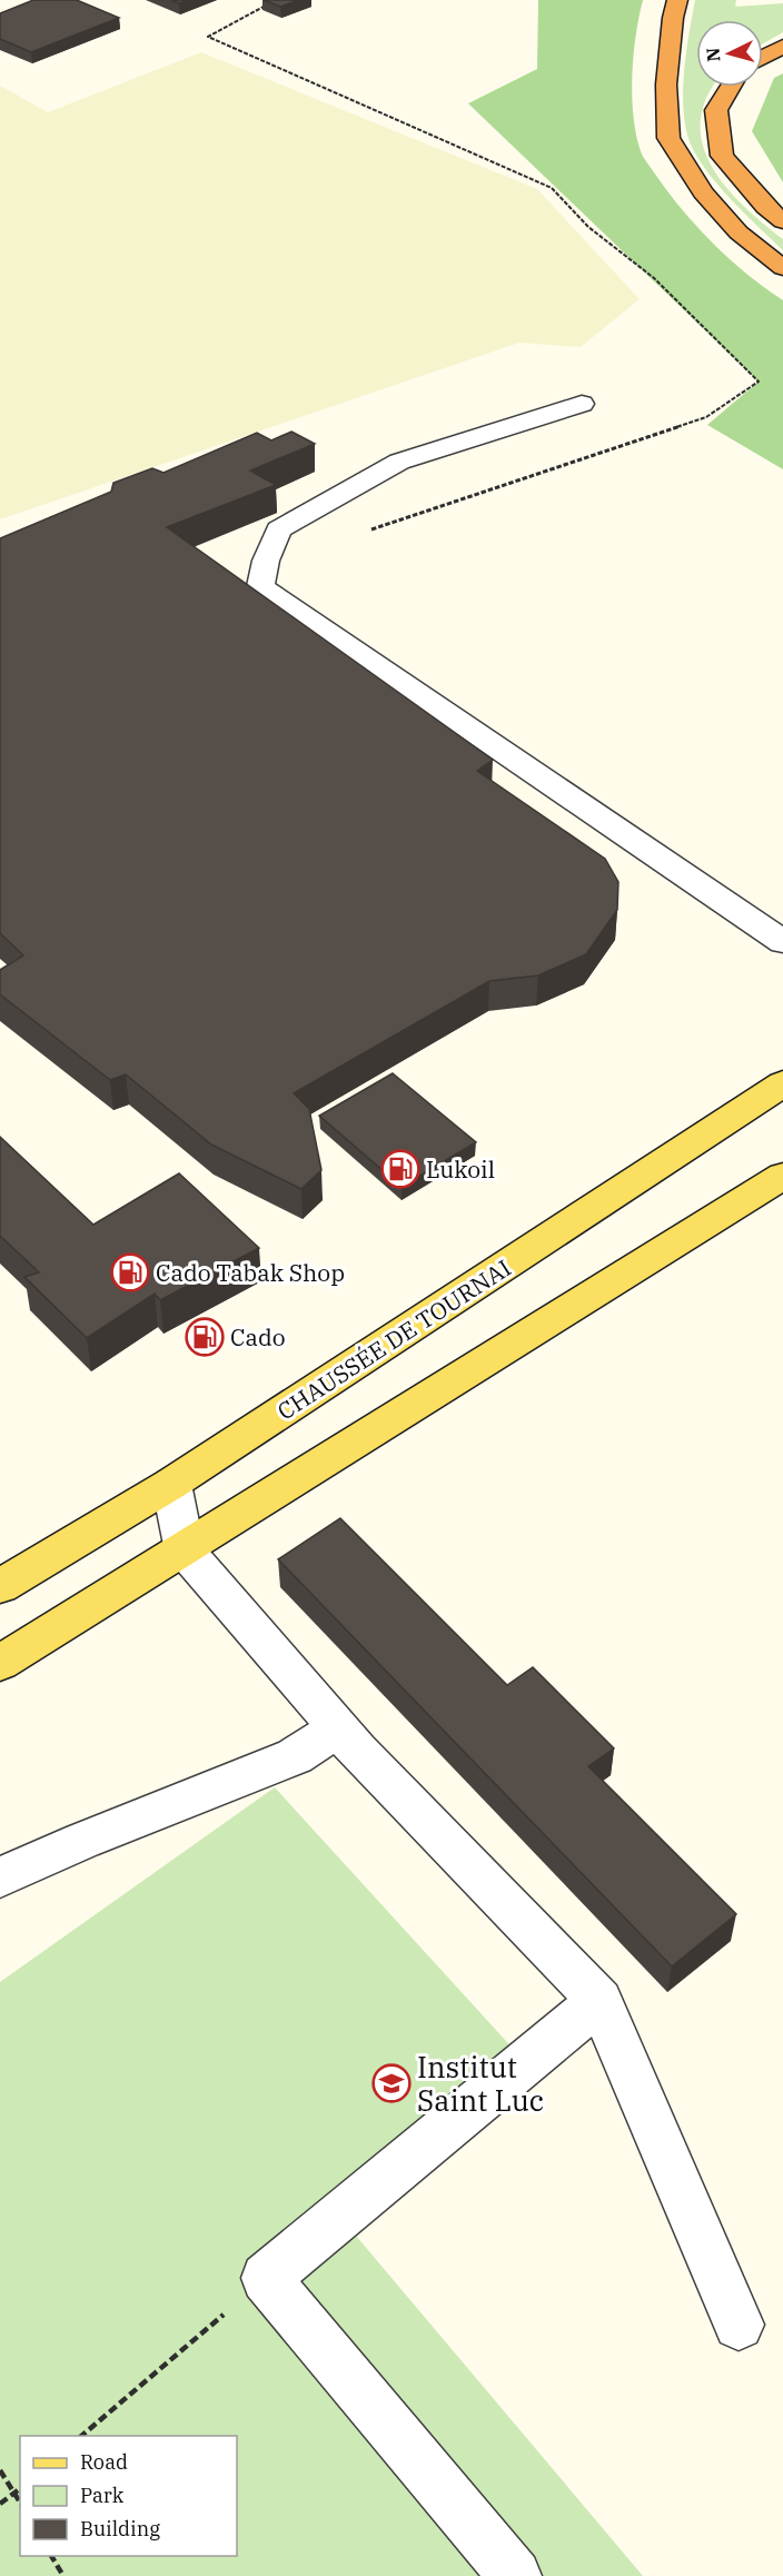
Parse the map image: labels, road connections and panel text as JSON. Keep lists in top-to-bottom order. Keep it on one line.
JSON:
{"streets":{"main road":["CHAUSSÉE DE TOURNAI"]},"places":{"fuel station":["Lukoil","Cado Tabak Shop","Cado"],"school or university":["Institut Saint Luc"]},"legend":["Road","Park","Building"],"north":"left"}
